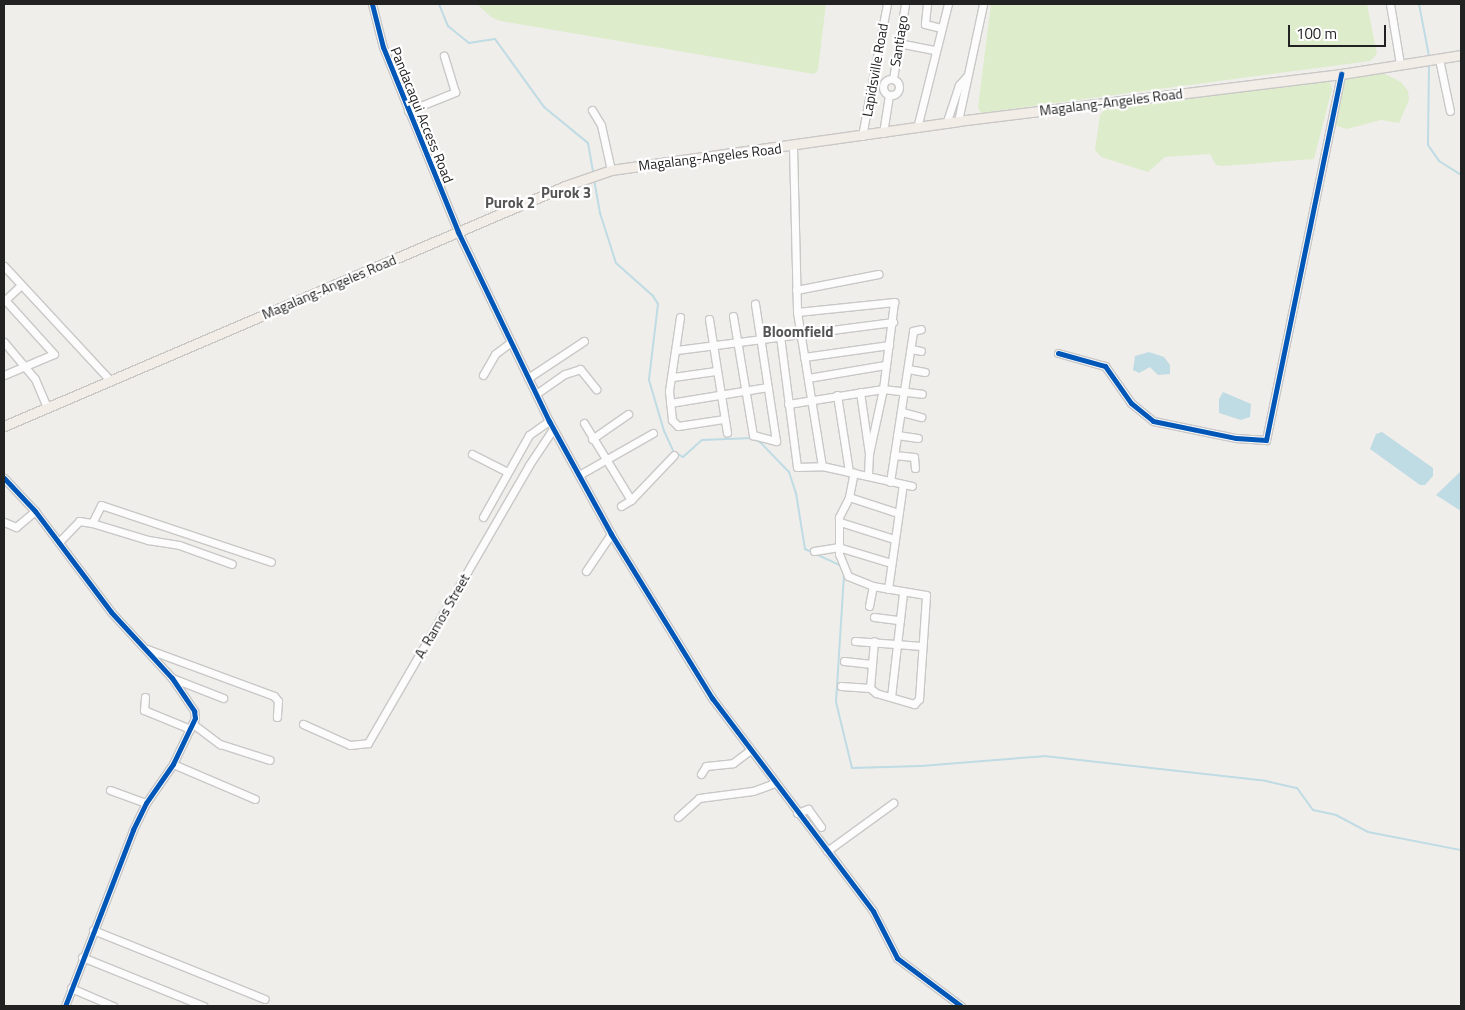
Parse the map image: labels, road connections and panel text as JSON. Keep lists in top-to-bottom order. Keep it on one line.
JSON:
{"streets":{"main road":["Magalang-Angeles Road"],"street":["Santiago","Lapidsville Road","Pandacaqui Access Road","A. Ramos Street"]},"crossings":[["Santiago","Magalang-Angeles Road"],["Lapidsville Road","Magalang-Angeles Road"],["Magalang-Angeles Road","Pandacaqui Access Road"],["Pandacaqui Access Road","A. Ramos Street"]],"districts":["Purok 3","Purok 2","Bloomfield"],"scale_bar":"100 m"}
